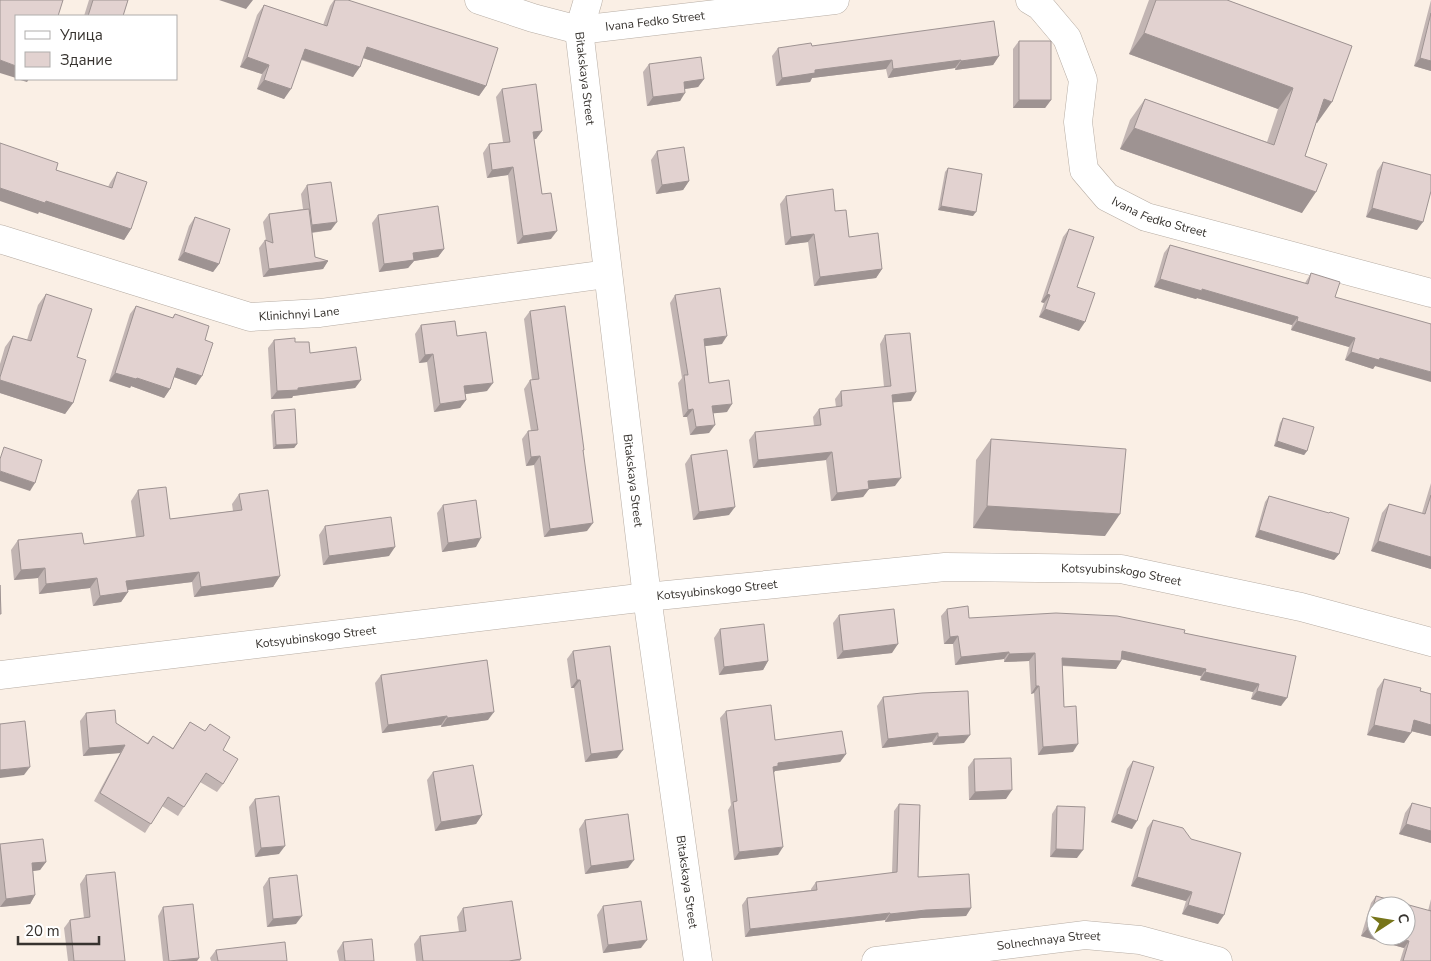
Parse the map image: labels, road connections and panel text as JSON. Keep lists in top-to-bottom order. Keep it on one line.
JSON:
{"streets":{"street":["Ivana Fedko Street","Bitakskaya Street","Klinichnyi Lane","Kotsyubinskogo Street","Solnechnaya Street"]},"crossings":[["Ivana Fedko Street","Bitakskaya Street"],["Bitakskaya Street","Klinichnyi Lane"],["Bitakskaya Street","Kotsyubinskogo Street"]],"legend":["Улица","Здание"],"scale_bar":"20 m","north":"right"}
